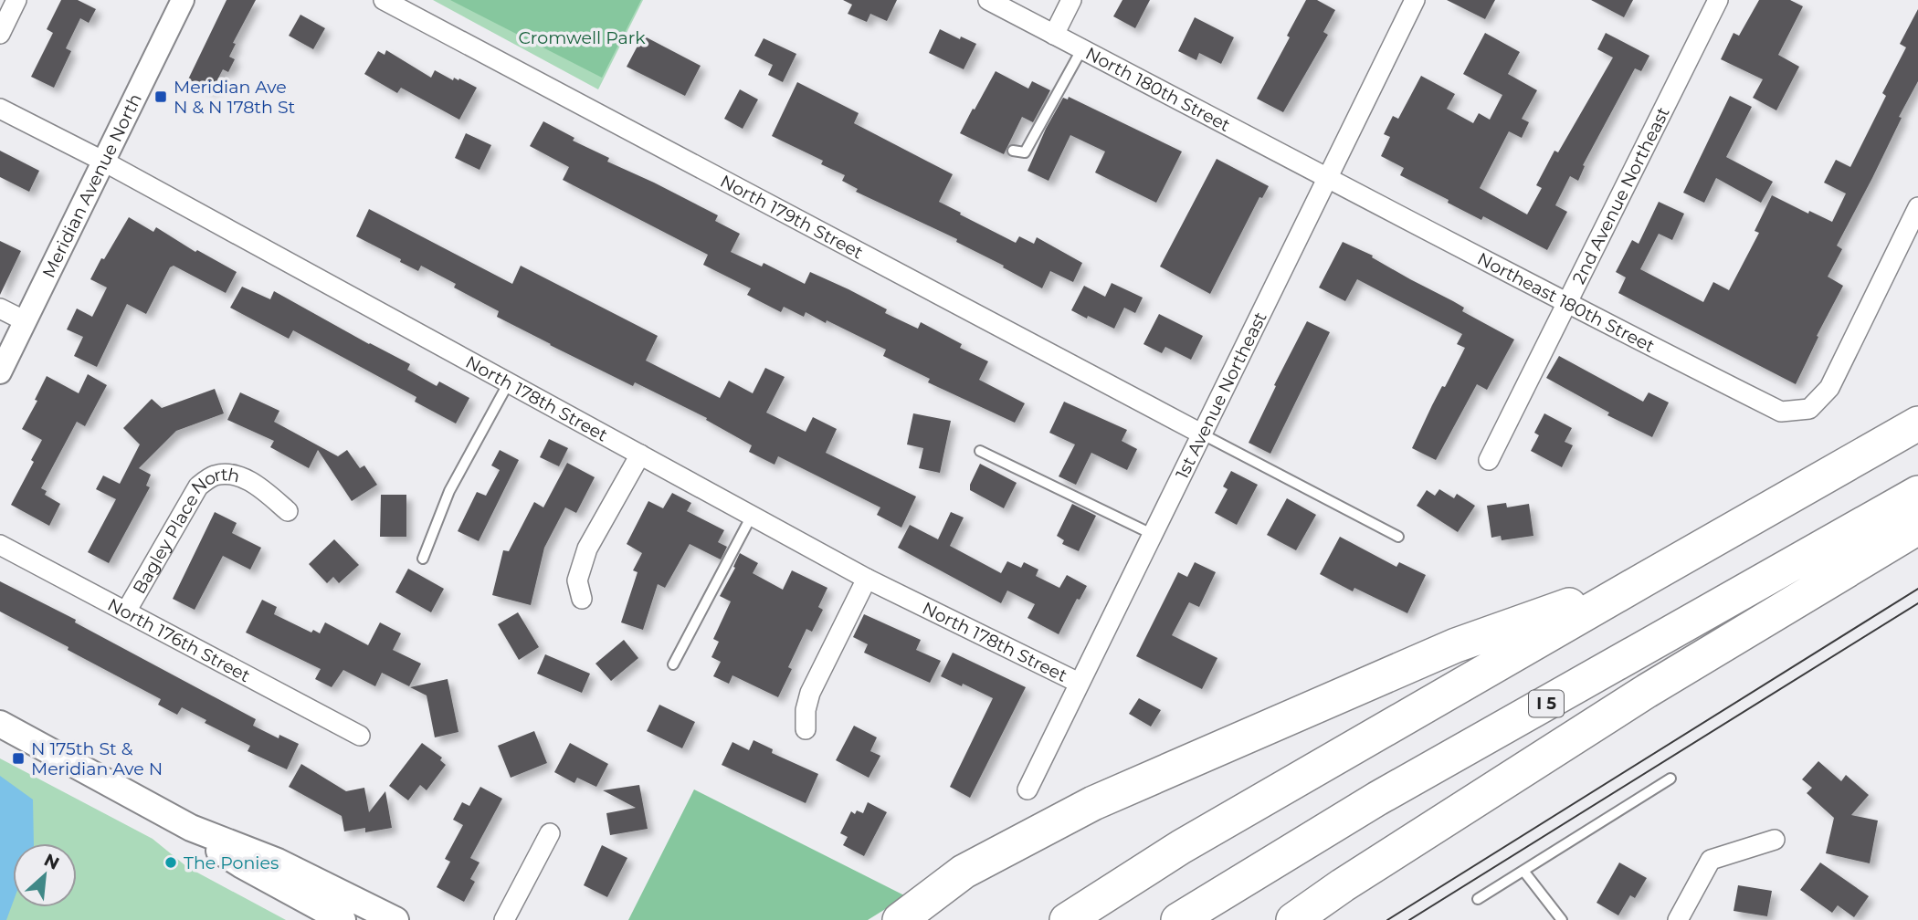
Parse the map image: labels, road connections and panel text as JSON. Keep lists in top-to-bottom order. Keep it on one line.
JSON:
{"streets":{"highway":["I 5"],"street":["North 180th Street","Meridian Avenue North","2nd Avenue Northeast","North 179th Street","Northeast 180th Street","1st Avenue Northeast","North 178th Street","Bagley Place North","North 176th Street"]},"crossings":[["North 180th Street","Northeast 180th Street"],["North 180th Street","1st Avenue Northeast"],["Meridian Avenue North","North 178th Street"],["2nd Avenue Northeast","Northeast 180th Street"],["North 179th Street","1st Avenue Northeast"],["Northeast 180th Street","1st Avenue Northeast"],["1st Avenue Northeast","North 178th Street"],["Bagley Place North","North 176th Street"]],"parks":["Cromwell Park"],"places":{"transit":["Meridian Ave N & N 178th St","N 175th St & Meridian Ave N"],"other":["The Ponies"]},"north":"top right"}
